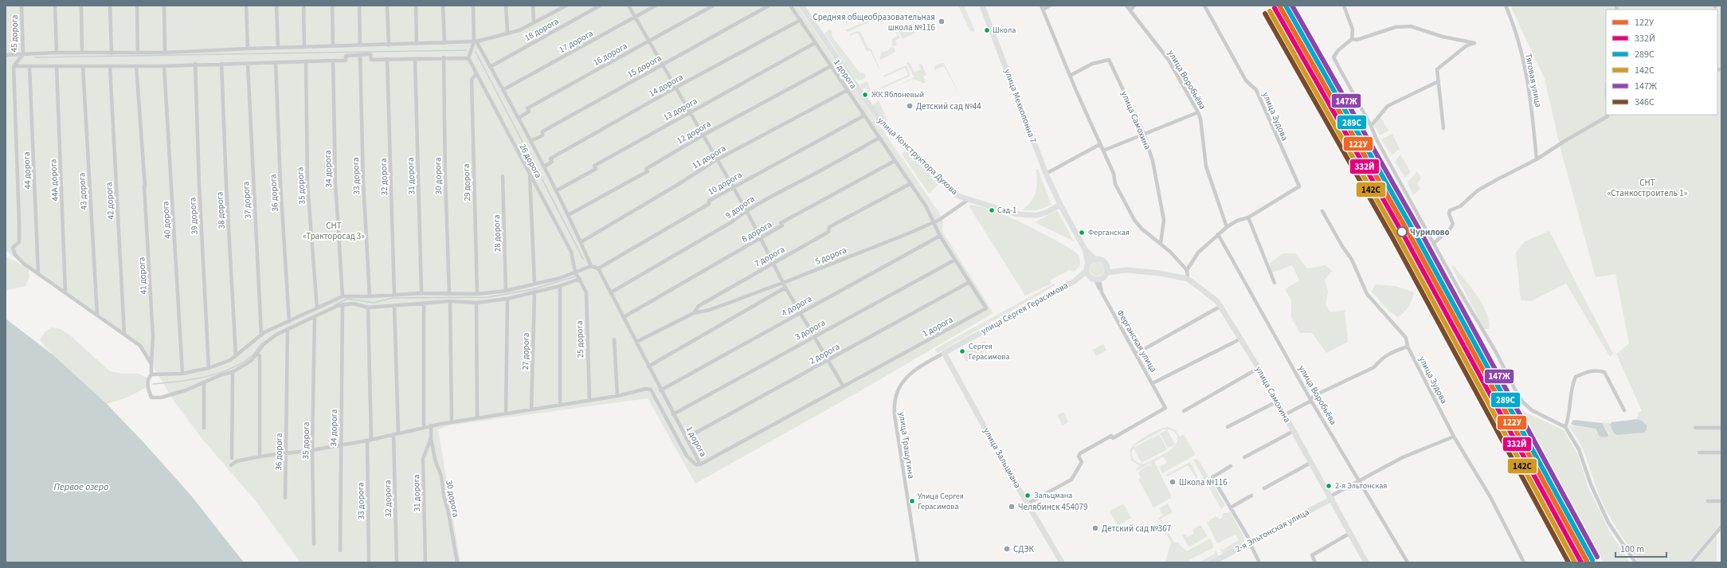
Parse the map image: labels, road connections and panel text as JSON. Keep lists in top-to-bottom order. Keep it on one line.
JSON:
{"streets":{"street":["18 дорога","45 дорога","17 дорога","16 дорога","15 дорога","1 дорога","улица Воробьёва","Тяговая улица","14 дорога","улица Мехколонна 7","13 дорога","улица Зудова","улица Самохина","12 дорога","улица Конструктора Духова","11 дорога","26 дорога","34 дорога","44 дорога","33 дорога","31 дорога","30 дорога","32 дорога","44А дорога","29 дорога","10 дорога","35 дорога","43 дорога","36 дорога","37 дорога","42 дорога","9 дорога","38 дорога","39 дорога","40 дорога","8 дорога","28 дорога","5 дорога","7 дорога","41 дорога","4 дорога","улица Сергея Герасимова","3 дорога","25 дорога","Ферганская улица","27 дорога","2 дорога","улица Трашутина","улица Зальцмана","2-я Эльтонская улица"]},"crossings":[["1 дорога","14 дорога"],["1 дорога","13 дорога"],["1 дорога","12 дорога"],["1 дорога","11 дорога"],["1 дорога","10 дорога"],["1 дорога","9 дорога"],["1 дорога","8 дорога"],["1 дорога","5 дорога"],["1 дорога","7 дорога"],["1 дорога","4 дорога"],["1 дорога","3 дорога"],["1 дорога","2 дорога"],["улица Мехколонна 7","улица Конструктора Духова"],["улица Самохина","2-я Эльтонская улица"],["улица Конструктора Духова","5 дорога"],["26 дорога","29 дорога"],["26 дорога","25 дорога"],["31 дорога","30 дорога"],["5 дорога","7 дорога"],["улица Сергея Герасимова","Ферганская улица"],["улица Сергея Герасимова","улица Трашутина"],["улица Сергея Герасимова","улица Зальцмана"],["Ферганская улица","улица Зальцмана"],["улица Трашутина","улица Зальцмана"]],"water":["Первое озеро"],"parks":["СНТ «Станкостроитель 1»","СНТ «Тракторосад 3»"],"places":["Средняя общеобразовательная школа №116","Школа","ЖК Яблоневый","Детский сад №44","Сад-1","Чурилово","Ферганская","Сергея Герасимова","Школа №116","2-я Эльтонская","Зальцмана","Улица Сергея Герасимова","Челябинск 454079","Детский сад №367","СДЭК"],"lines":["transit line 122У","transit line 289С","transit line 147Ж","transit line 332Й","transit line 142С","transit line 346С"],"legend":["122У","332Й","289С","142С","147Ж","346С"],"scale_bar":"100 m"}
